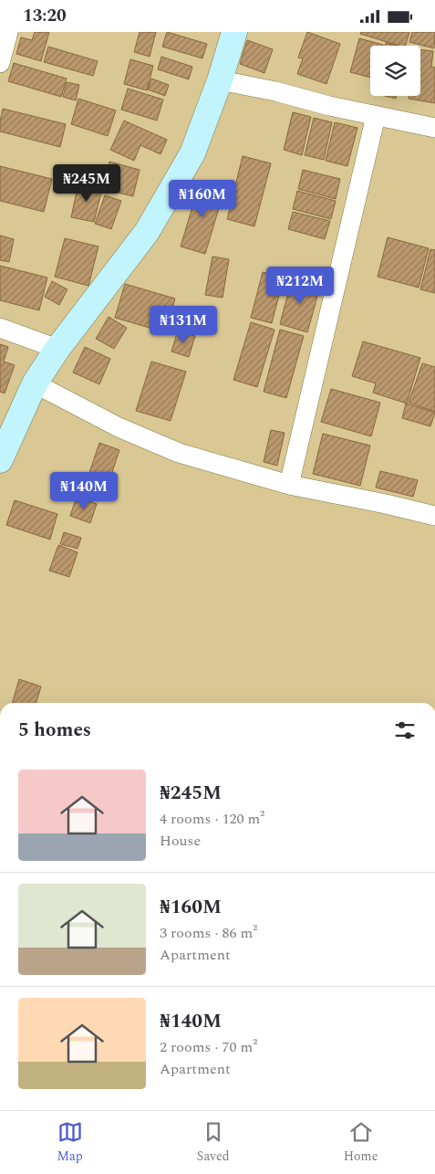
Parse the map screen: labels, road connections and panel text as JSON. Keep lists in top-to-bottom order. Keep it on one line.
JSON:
{"page":{"status":"13:20","price":["₦245M","₦160M","₦212M","₦131M","₦140M"],"heading":"5 homes","list":[{"name":"₦245M","note":"4 rooms · 120 m² · House"},{"name":"₦160M","note":"3 rooms · 86 m² · Apartment"},{"name":"₦140M","note":"2 rooms · 70 m² · Apartment"}],"tabs":["Map","Saved","Home"]}}
